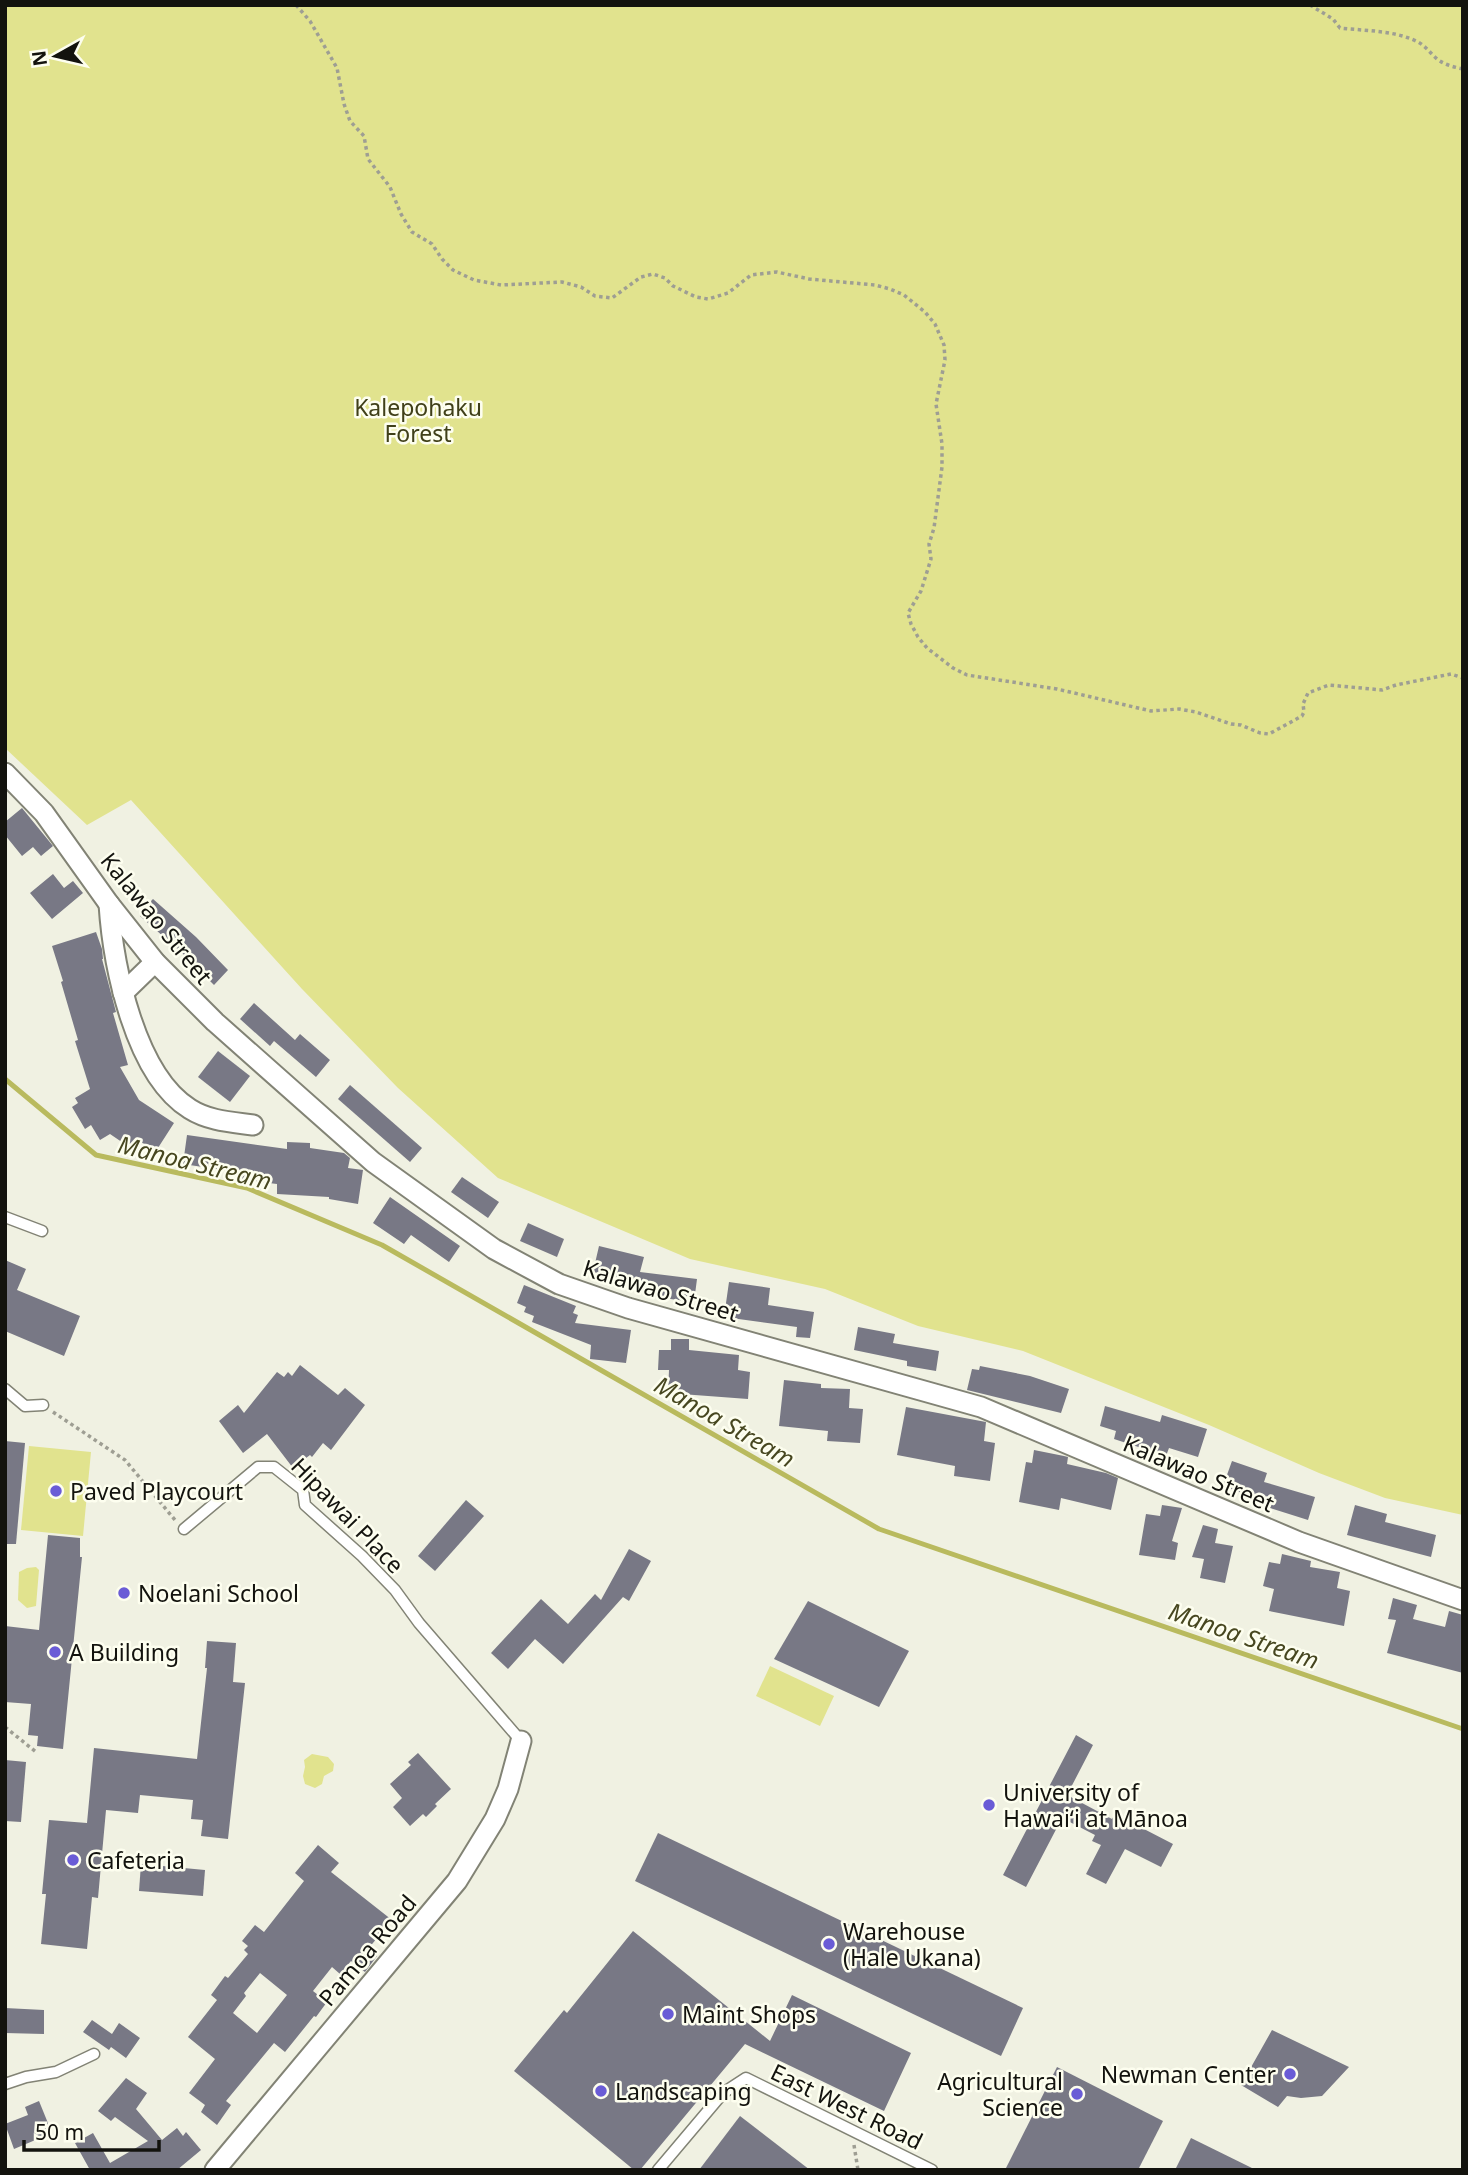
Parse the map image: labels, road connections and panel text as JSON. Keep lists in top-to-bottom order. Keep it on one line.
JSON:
{"streets":{"street":["Kalawao Street","Pamoa Road"],"lane":["Hipawai Place","East West Road"]},"crossings":[["Hipawai Place","Pamoa Road"]],"water":["Manoa Stream"],"parks":["Kalepohaku Forest"],"places":["Paved Playcourt","Noelani School","A Building","University of Hawaiʻi at Mānoa","Cafeteria","Warehouse (Hale Ukana)","Maint Shops","Newman Center","Landscaping","Agricultural Science"],"scale_bar":"50 m","north":"left"}
